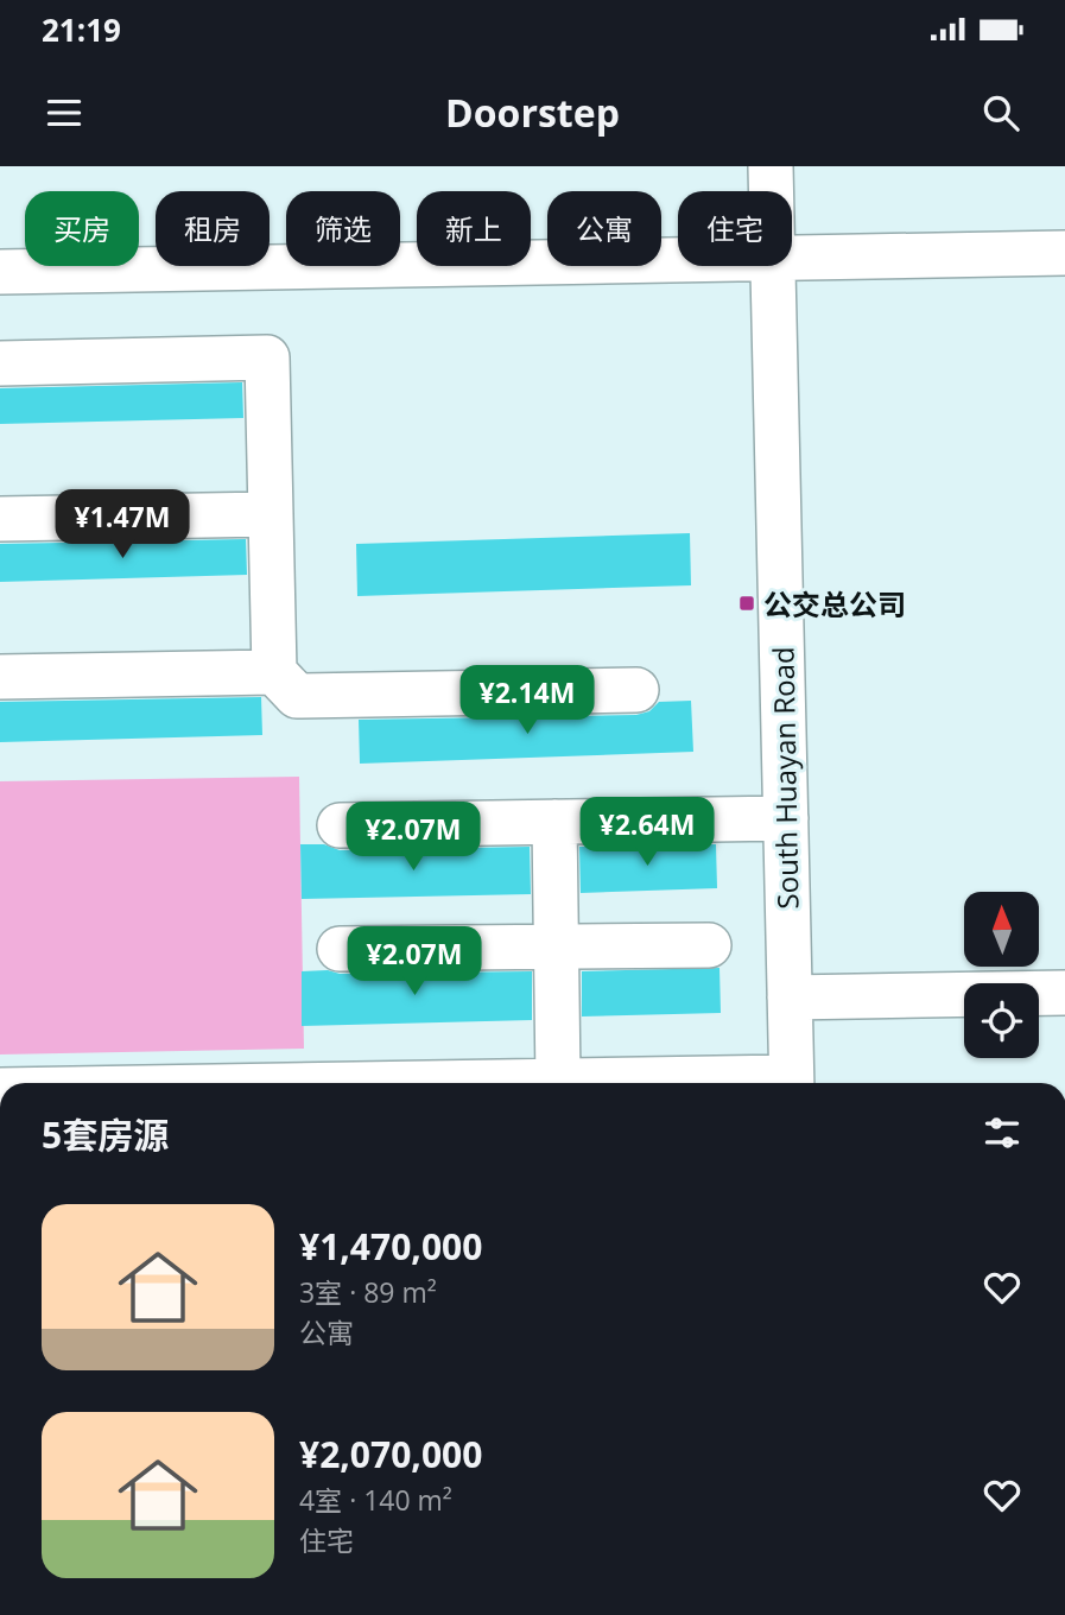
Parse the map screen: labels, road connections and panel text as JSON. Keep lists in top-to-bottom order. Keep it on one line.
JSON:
{"streets":{"street":["South Huayan Road"]},"places":{"transit":["公交总公司"]},"north":"top","page":{"status":"21:19","header":"Doorstep","chip":["买房","租房","筛选","新上","公寓","住宅"],"price":["¥1.47M","¥2.14M","¥2.64M","¥2.07M","¥2.07M"],"heading":"5套房源","list":[{"name":"¥1,470,000","note":"3室 · 89 m² · 公寓"},{"name":"¥2,070,000","note":"4室 · 140 m² · 住宅"}]}}
